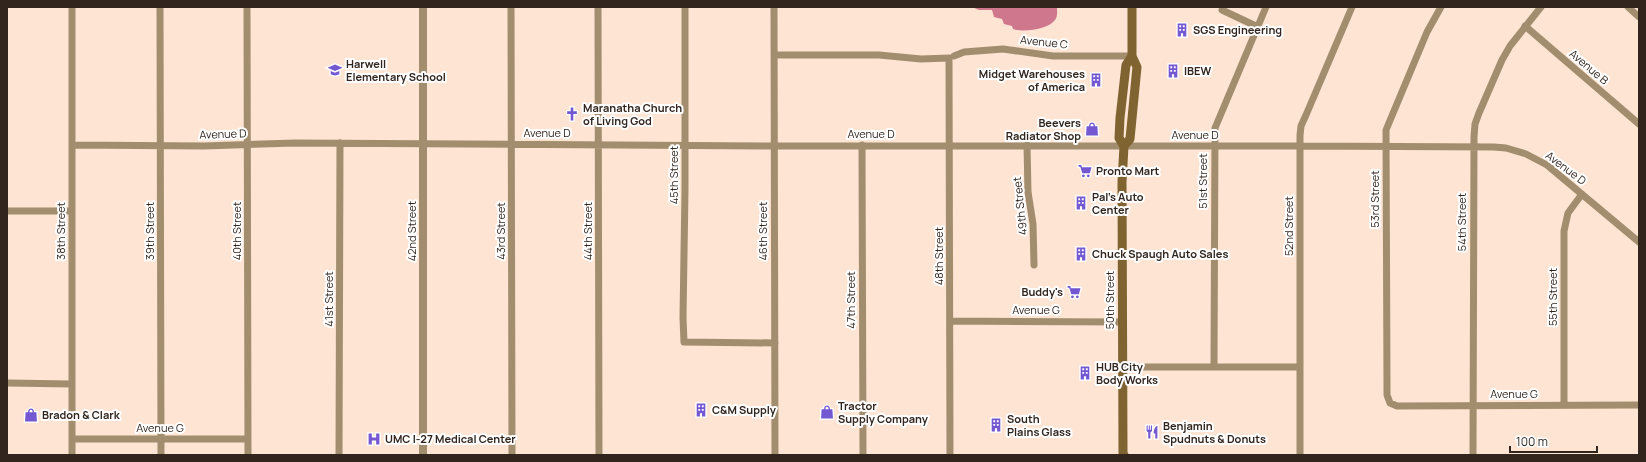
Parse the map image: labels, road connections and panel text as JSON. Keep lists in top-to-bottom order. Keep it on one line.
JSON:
{"streets":{"main road":["50th Street"],"street":["Avenue C","Avenue B","Avenue D","45th Street","51st Street","53rd Street","49th Street","54th Street","52nd Street","38th Street","39th Street","40th Street","42nd Street","43rd Street","44th Street","46th Street","48th Street","55th Street","41st Street","47th Street","Avenue G"]},"crossings":[["Avenue C","46th Street"],["Avenue C","48th Street"],["Avenue C","50th Street"],["Avenue B","54th Street"],["Avenue D","45th Street"],["Avenue D","51st Street"],["Avenue D","53rd Street"],["Avenue D","49th Street"],["Avenue D","54th Street"],["Avenue D","52nd Street"],["Avenue D","38th Street"],["Avenue D","39th Street"],["Avenue D","40th Street"],["Avenue D","42nd Street"],["Avenue D","43rd Street"],["Avenue D","44th Street"],["Avenue D","46th Street"],["Avenue D","48th Street"],["Avenue D","55th Street"],["Avenue D","41st Street"],["Avenue D","47th Street"],["Avenue D","50th Street"],["45th Street","46th Street"],["53rd Street","Avenue G"],["54th Street","Avenue G"],["38th Street","Avenue G"],["39th Street","Avenue G"],["40th Street","Avenue G"],["48th Street","Avenue G"],["55th Street","Avenue G"],["50th Street","Avenue G"]],"places":{"building":["SGS Engineering","IBEW","Midget Warehouses of America","Pal's Auto Center","Chuck Spaugh Auto Sales","HUB City Body Works","C&M Supply","South Plains Glass"],"school or university":["Harwell Elementary School"],"church":["Maranatha Church of Living God"],"shop":["Beevers Radiator Shop","Tractor Supply Company","Bradon & Clark"],"supermarket":["Pronto Mart","Buddy's"],"restaurant":["Benjamin Spudnuts & Donuts"],"hospital":["UMC I-27 Medical Center"]},"scale_bar":"100 m"}
